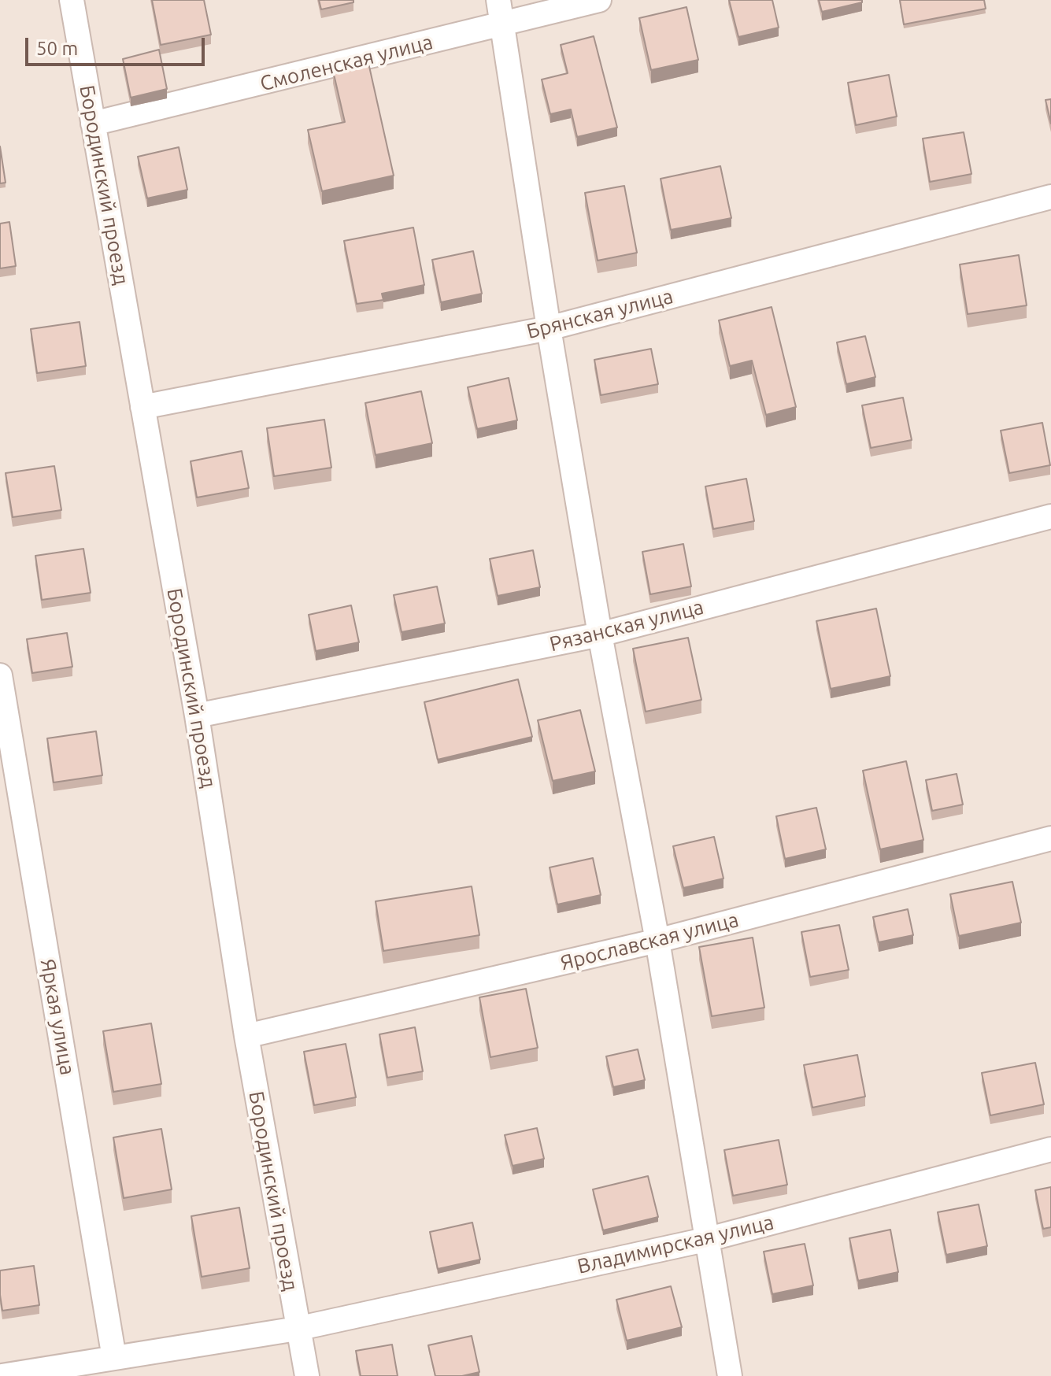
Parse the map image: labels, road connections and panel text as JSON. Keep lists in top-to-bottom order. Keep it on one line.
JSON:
{"streets":{"street":["Смоленская улица","Бородинский проезд","Брянская улица","Рязанская улица","Ярославская улица","Яркая улица","Владимирская улица"]},"crossings":[["Смоленская улица","Бородинский проезд"],["Бородинский проезд","Брянская улица"],["Бородинский проезд","Рязанская улица"],["Бородинский проезд","Ярославская улица"],["Бородинский проезд","Владимирская улица"],["Яркая улица","Владимирская улица"]],"scale_bar":"50 m"}
